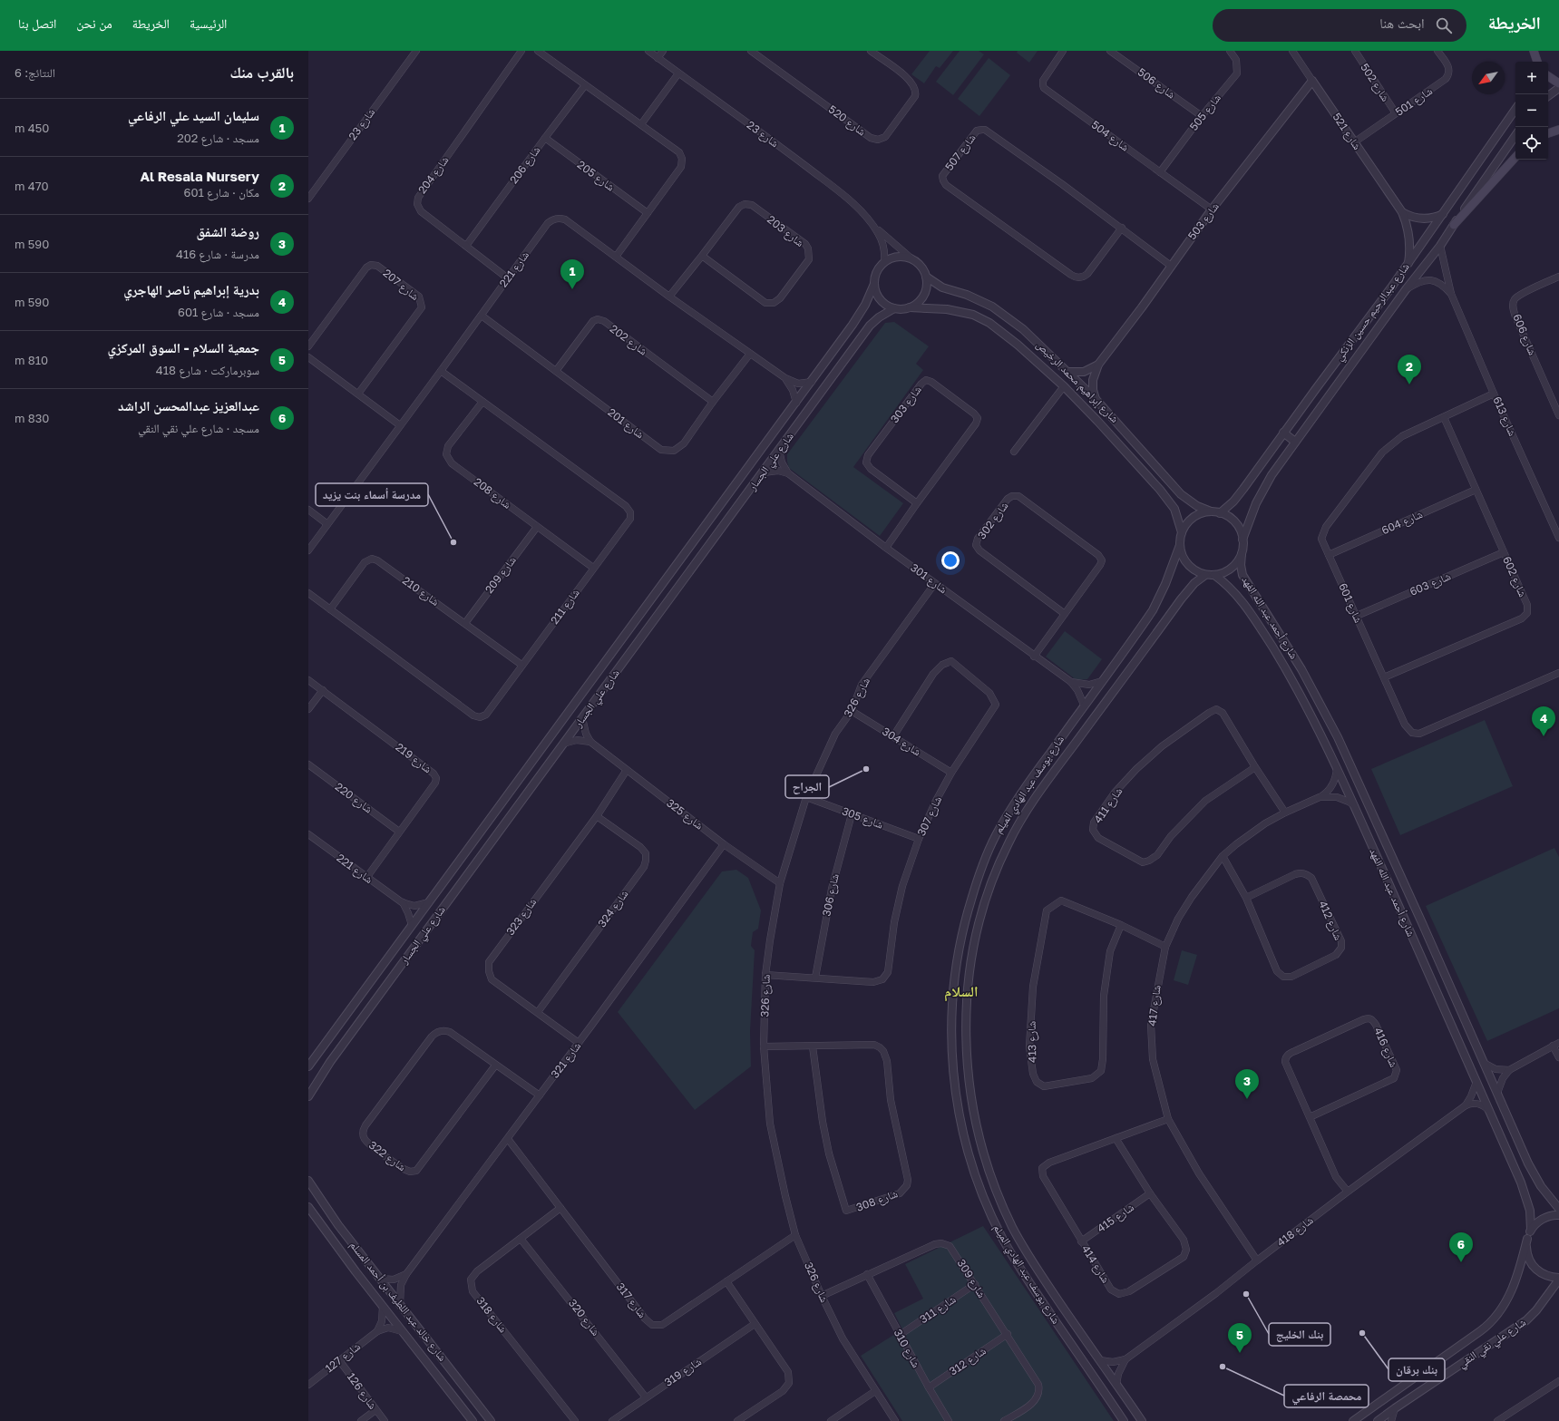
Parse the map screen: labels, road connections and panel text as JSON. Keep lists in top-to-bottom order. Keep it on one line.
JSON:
{"streets":{"street":["شارع 502","شارع 506","شارع 501","شارع 505","شارع 520","شارع 23","شارع 521","شارع 504","شارع 507","شارع 206","شارع 204","شارع 205","شارع 503","شارع 203","شارع 221","شارع 207","شارع عبدالرحيم حسين الزنكي","شارع 606","شارع 202","شارع إبراهيم محمد الرخيص","شارع 303","شارع 613","شارع 201","شارع علي الجسار","شارع 208","شارع 302","شارع 604","شارع 209","شارع 602","شارع 301","شارع 603","شارع 210","شارع 601","شارع 211","شارع أحمد عبد الله الفهد","شارع 326","شارع 304","شارع 219","شارع يوسف عبد الهادي الميلم","شارع 220","شارع 411","شارع 325","شارع 307","شارع 305","شارع 306","شارع 324","شارع 323","شارع 412","شارع 417","شارع 413","شارع 416","شارع 321","شارع 322","شارع 308","شارع 415","شارع 418","شارع 414","شارع 309","شارع 317","شارع خالد عبد اللطيف بن أحمد المسلم","شارع 311","شارع 318","شارع 320","شارع علي نقي النقي","شارع 310","شارع 127","شارع 312","شارع 319","شارع 126"]},"crossings":[["شارع 502","شارع 501"],["شارع 506","شارع 505"],["شارع 501","شارع 521"],["شارع 505","شارع 504"],["شارع 23","شارع إبراهيم محمد الرخيص"],["شارع 23","شارع علي الجسار"],["شارع 521","شارع 503"],["شارع 521","شارع عبدالرحيم حسين الزنكي"],["شارع 504","شارع 503"],["شارع 507","شارع 503"],["شارع 206","شارع 204"],["شارع 206","شارع 205"],["شارع 204","شارع 221"],["شارع 503","شارع إبراهيم محمد الرخيص"],["شارع 203","شارع 221"],["شارع 221","شارع 201"],["شارع 221","شارع علي الجسار"],["شارع 221","شارع 211"],["شارع 221","شارع 219"],["شارع عبدالرحيم حسين الزنكي","شارع إبراهيم محمد الرخيص"],["شارع عبدالرحيم حسين الزنكي","شارع 613"],["شارع عبدالرحيم حسين الزنكي","شارع أحمد عبد الله الفهد"],["شارع عبدالرحيم حسين الزنكي","شارع يوسف عبد الهادي الميلم"],["شارع 202","شارع 201"],["شارع إبراهيم محمد الرخيص","شارع علي الجسار"],["شارع إبراهيم محمد الرخيص","شارع أحمد عبد الله الفهد"],["شارع إبراهيم محمد الرخيص","شارع يوسف عبد الهادي الميلم"],["شارع 303","شارع 301"],["شارع 613","شارع 601"],["شارع علي الجسار","شارع 301"],["شارع 208","شارع 209"],["شارع 208","شارع 211"],["شارع 302","شارع 301"],["شارع 604","شارع 602"],["شارع 604","شارع 601"],["شارع 209","شارع 210"],["شارع 602","شارع 603"],["شارع 602","شارع 601"],["شارع 301","شارع 326"],["شارع 301","شارع يوسف عبد الهادي الميلم"],["شارع 603","شارع 601"],["شارع 210","شارع 211"],["شارع أحمد عبد الله الفهد","شارع يوسف عبد الهادي الميلم"],["شارع أحمد عبد الله الفهد","شارع 417"],["شارع أحمد عبد الله الفهد","شارع 418"],["شارع أحمد عبد الله الفهد","شارع علي نقي النقي"],["شارع 326","شارع 304"],["شارع 326","شارع 325"],["شارع 326","شارع 307"],["شارع 326","شارع 305"],["شارع 326","شارع 308"],["شارع 326","شارع 309"],["شارع 326","شارع 317"],["شارع 304","شارع 307"],["شارع 219","شارع 220"],["شارع يوسف عبد الهادي الميلم","شارع 418"],["شارع 411","شارع 417"],["شارع 325","شارع 323"],["شارع 325","شارع 321"],["شارع 307","شارع 305"],["شارع 307","شارع 306"],["شارع 305","شارع 306"],["شارع 324","شارع 323"],["شارع 323","شارع 321"],["شارع 412","شارع 417"],["شارع 417","شارع 413"],["شارع 417","شارع 418"],["شارع 417","شارع 414"],["شارع 416","شارع 418"],["شارع 321","شارع 322"],["شارع 321","شارع 317"],["شارع 321","شارع خالد عبد اللطيف بن أحمد المسلم"],["شارع 415","شارع 414"],["شارع 309","شارع 311"],["شارع 309","شارع 310"],["شارع 309","شارع 312"],["شارع 317","شارع 318"],["شارع 311","شارع 310"],["شارع 318","شارع 320"],["شارع 320","شارع 319"],["شارع 310","شارع 312"],["شارع 127","شارع 126"]],"districts":["السلام"],"places":["مدرسة أسماء بنت يزيد","الجراح","بنك الخليج","بنك برقان","محمصة الرفاعي"],"north":"bottom left","page":{"header":"الخريطة","search":"ابحث هنا","nav":["الرئيسية","الخريطة","من نحن","اتصل بنا"],"heading":["بالقرب منك","النتائج: 6"],"map_buttons":["+","−"],"list":[{"mark":"1","name":"سليمان السيد علي الرفاعي","note":"مسجد · شارع 202","value":"450 m"},{"mark":"2","name":"Al Resala Nursery","note":"مكان · شارع 601","value":"470 m"},{"mark":"3","name":"روضة الشفق","note":"مدرسة · شارع 416","value":"590 m"},{"mark":"4","name":"بدرية إبراهيم ناصر الهاجري","note":"مسجد · شارع 601","value":"590 m"},{"mark":"5","name":"جمعية السلام - السوق المركزي","note":"سوبرماركت · شارع 418","value":"810 m"},{"mark":"6","name":"عبدالعزيز عبدالمحسن الراشد","note":"مسجد · شارع علي نقي النقي","value":"830 m"}],"pins":["1","2","4","3","6","5"]}}
